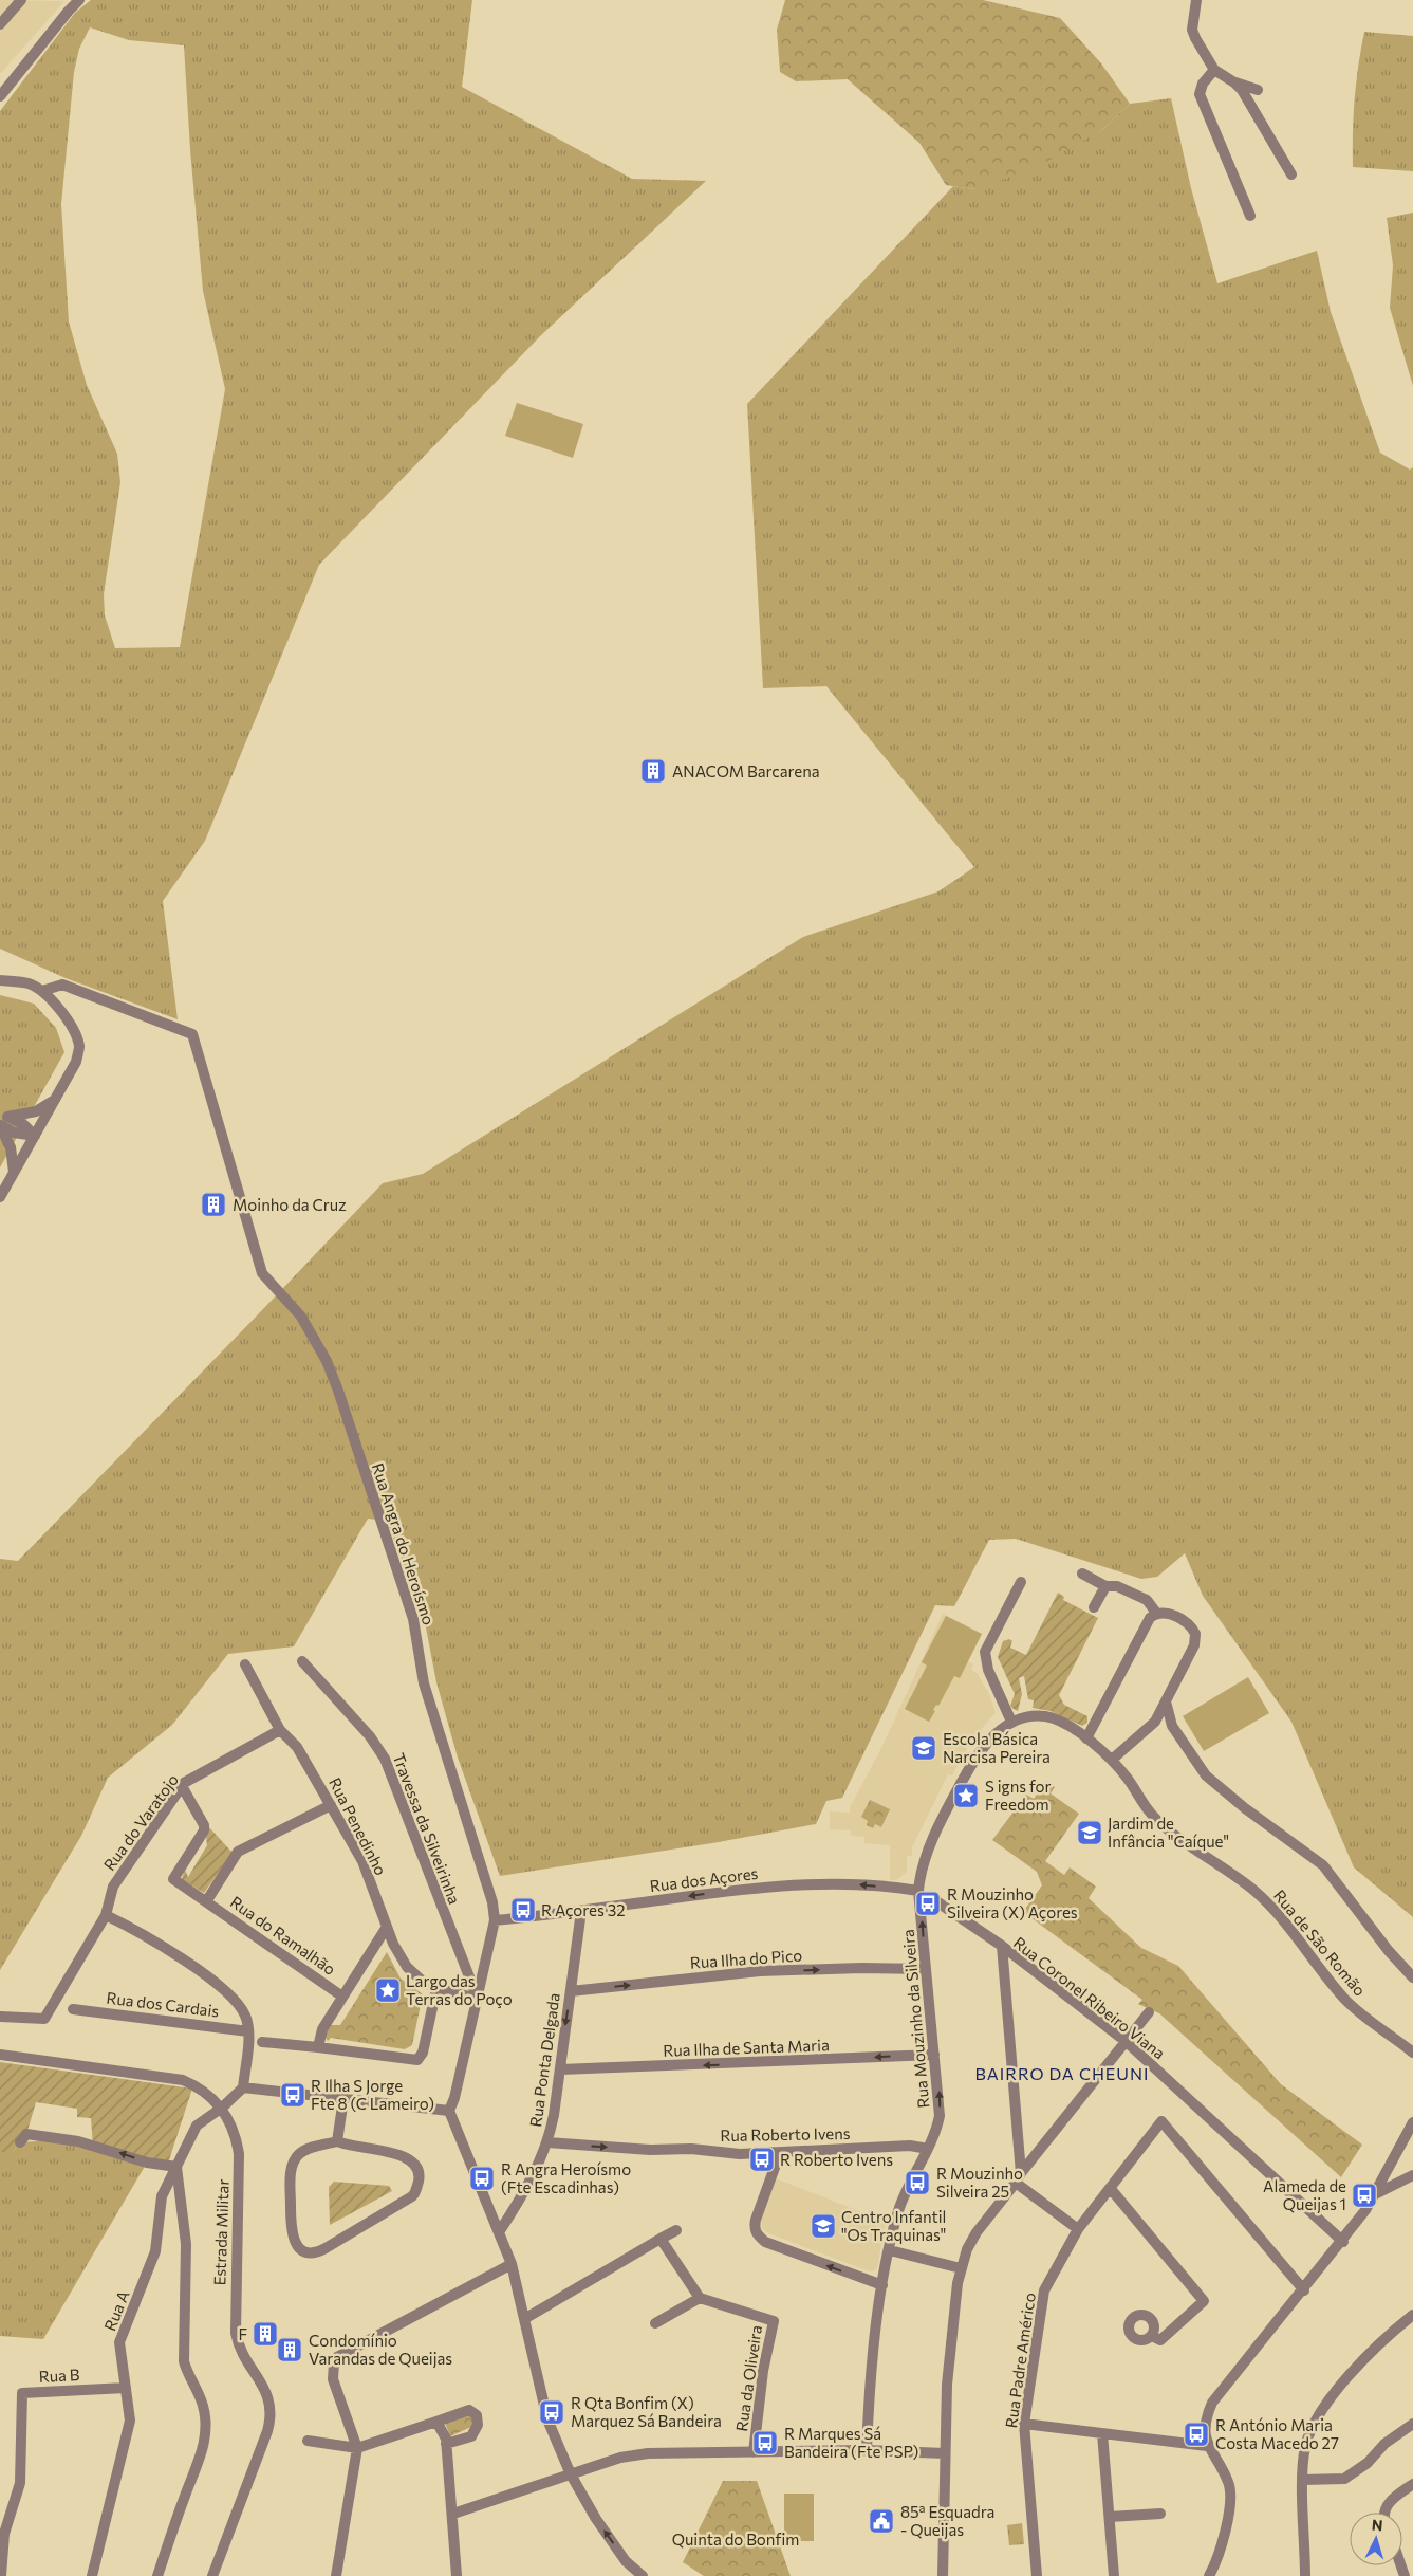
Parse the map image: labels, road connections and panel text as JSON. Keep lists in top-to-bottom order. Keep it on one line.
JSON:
{"streets":{"street":["Rua Angra do Heroísmo","Rua do Varatojo","Rua Penedinho","Travessa da Silveirinha","Rua dos Açores","Rua do Ramalhão","Rua de São Romão","Rua Ilha do Pico","Rua Coronel Ribeiro Viana","Rua dos Cardais","Rua Mouzinho da Silveira","Rua Ilha de Santa Maria","Rua Ponta Delgada","Rua Roberto Ivens","Estrada Militar","Rua A","Rua Padre Américo","Rua B","Rua da Oliveira"]},"crossings":[["Rua Angra do Heroísmo","Rua Penedinho"],["Rua Angra do Heroísmo","Travessa da Silveirinha"],["Rua Angra do Heroísmo","Rua dos Açores"],["Rua do Varatojo","Rua Penedinho"],["Rua do Varatojo","Rua do Ramalhão"],["Rua Penedinho","Travessa da Silveirinha"],["Rua dos Açores","Rua de São Romão"],["Rua dos Açores","Rua Mouzinho da Silveira"],["Rua dos Açores","Rua Ponta Delgada"],["Rua de São Romão","Rua Mouzinho da Silveira"],["Rua Ilha do Pico","Rua Mouzinho da Silveira"],["Rua Ilha do Pico","Rua Ponta Delgada"],["Rua Mouzinho da Silveira","Rua Ilha de Santa Maria"],["Rua Mouzinho da Silveira","Rua Roberto Ivens"],["Rua Ilha de Santa Maria","Rua Ponta Delgada"],["Rua Ponta Delgada","Rua Roberto Ivens"],["Estrada Militar","Rua A"],["Rua A","Rua B"]],"one_way":["Rua dos Açores","Rua Ilha do Pico","Rua Ilha de Santa Maria","Rua Roberto Ivens"],"districts":["BAIRRO DA CHEUNI"],"parks":["Quinta do Bonfim"],"places":{"building":["ANACOM Barcarena","Moinho da Cruz","F","Condomínio Varandas de Queijas"],"school or university":["Escola Básica Narcisa Pereira","Jardim de Infância \"Caíque\"","Centro Infantil \"Os Traquinas\""],"place":["S igns for Freedom","Largo das Terras do Poço"],"bus stop":["R Mouzinho Silveira (X) Açores","R Açores 32","R Ilha S Jorge Fte 8 (C Lameiro)","R Roberto Ivens","R Angra Heroísmo (Fte Escadinhas)","R Mouzinho Silveira 25","Alameda de Queijas 1","R Qta Bonfim (X) Marquez Sá Bandeira","R António Maria Costa Macedo 27","R Marques Sá Bandeira (Fte PSP)"],"public building":["85ª Esquadra - Queijas"]},"north":"top"}
